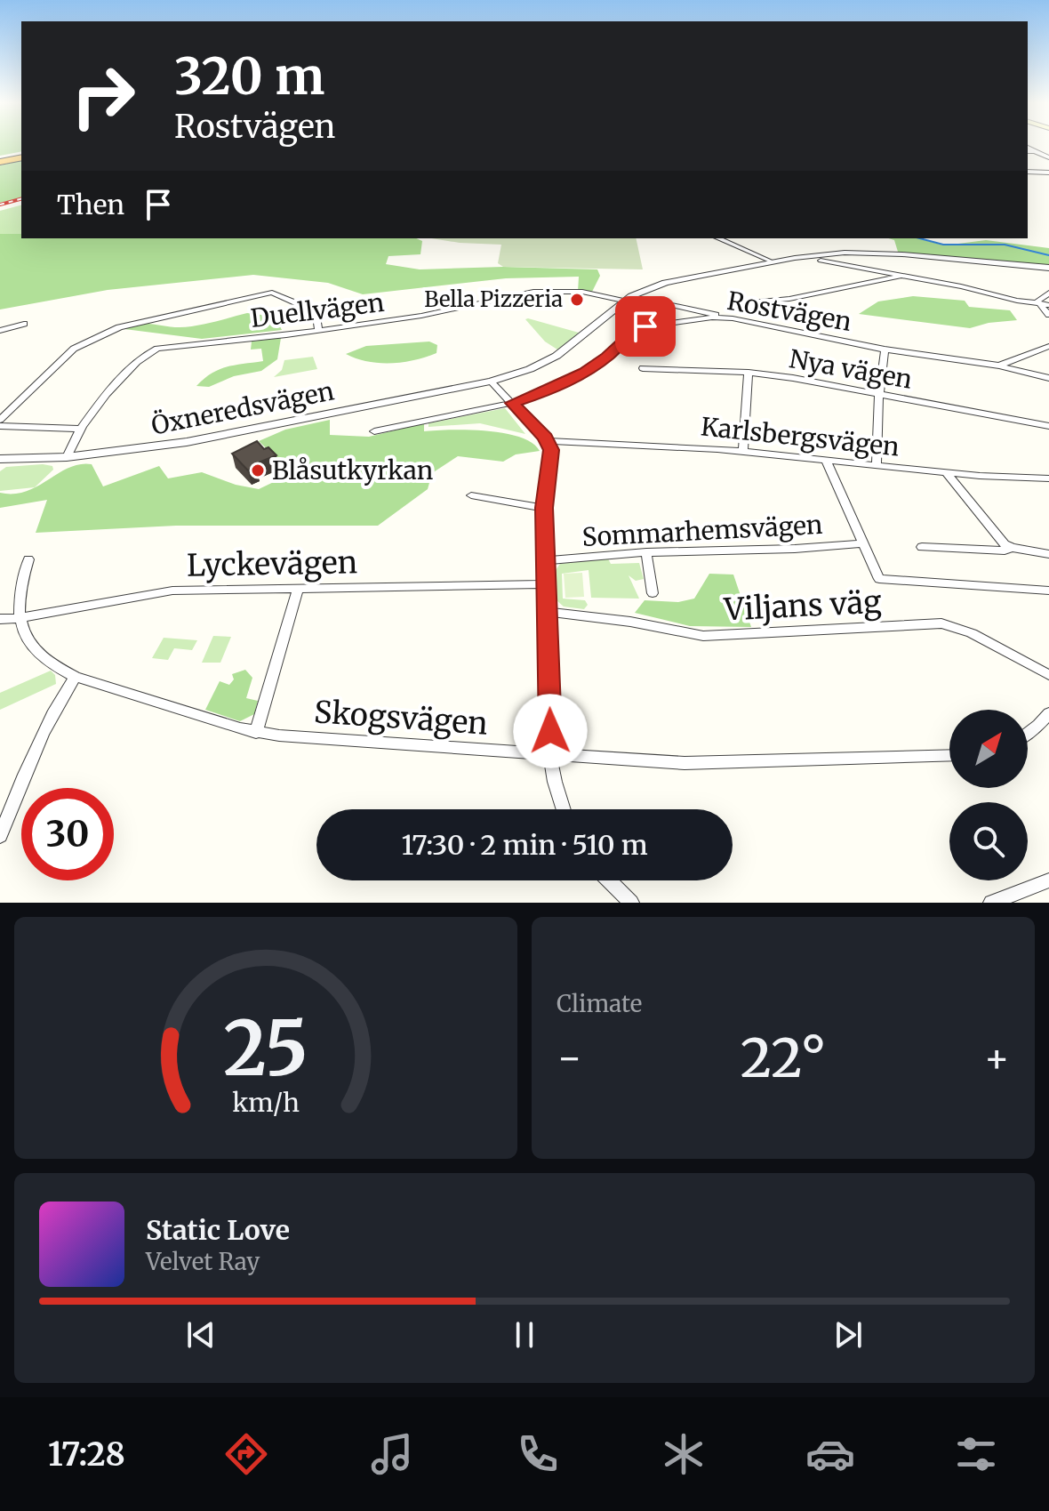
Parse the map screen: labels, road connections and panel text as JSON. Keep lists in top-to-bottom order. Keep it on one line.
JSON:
{"streets":{"street":["Duellvägen","Rostvägen","Nya vägen","Öxneredsvägen","Karlsbergsvägen","Sommarhemsvägen","Lyckevägen","Viljans väg","Skogsvägen"]},"crossings":[["Duellvägen","Öxneredsvägen"],["Lyckevägen","Skogsvägen"]],"places":["Bella Pizzeria","Blåsutkyrkan"],"north":"top right","page":{"turn":["320 m","Rostvägen"],"then":"Then","limit":"30","trip":"17:30 · 2 min · 510 m","tile":"Climate","heat":["−","22°","+"],"song":["Static Love","Velvet Ray"],"tabs":"17:28","gauge":["25","km/h"]}}
